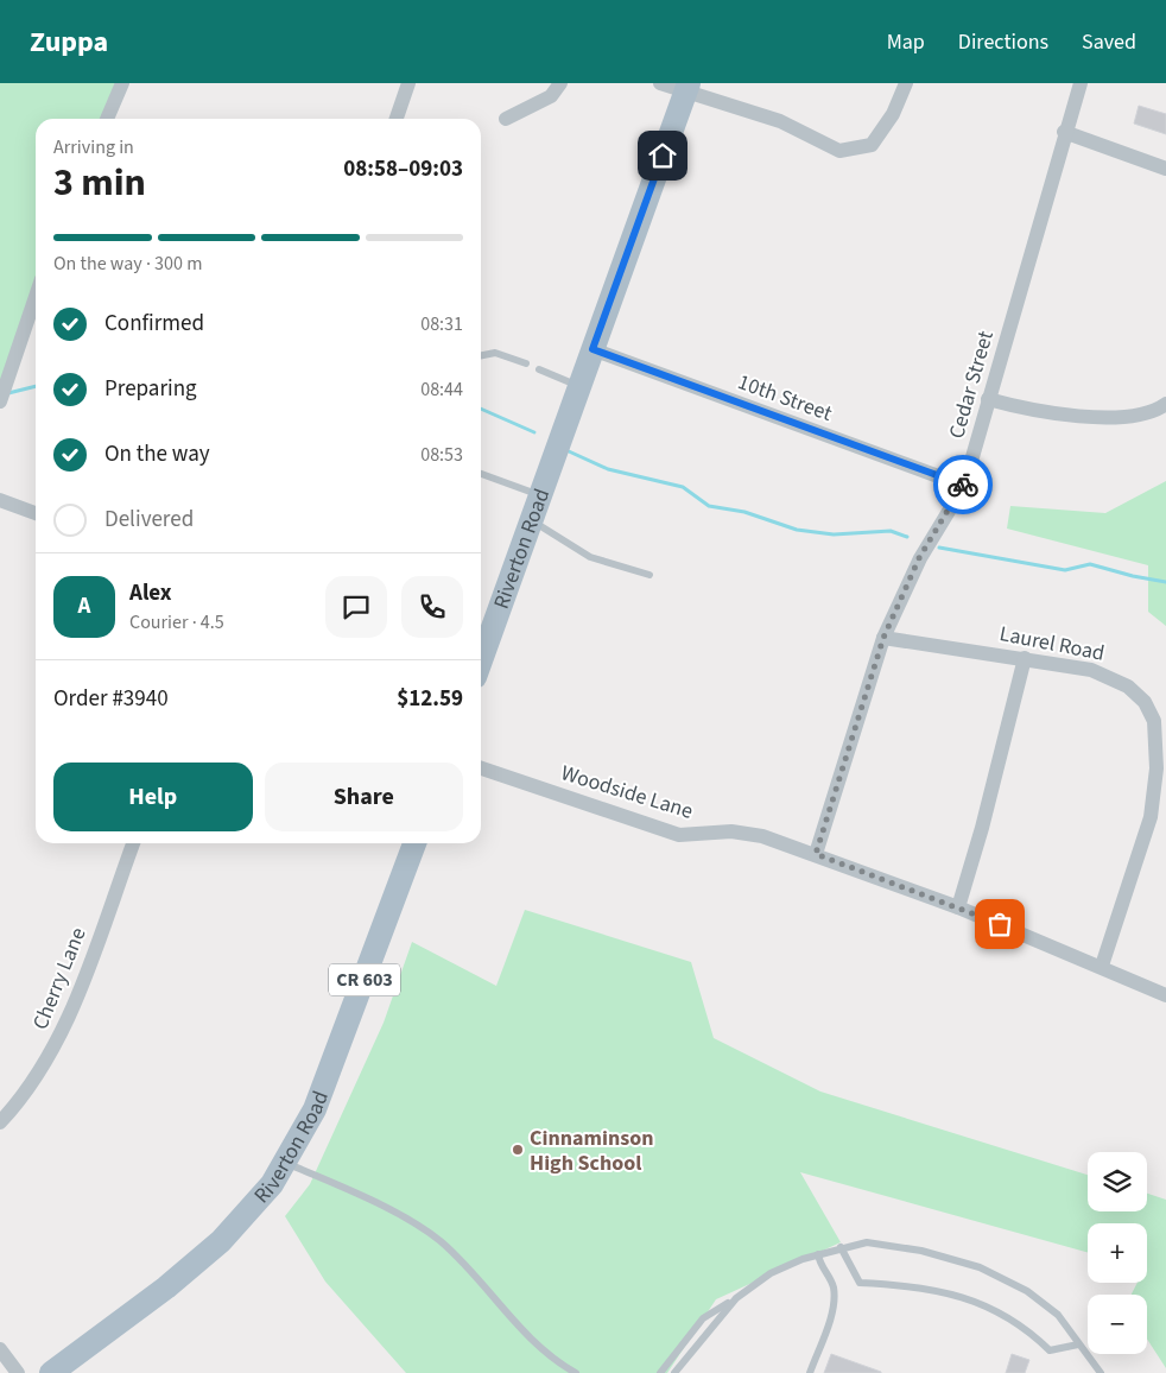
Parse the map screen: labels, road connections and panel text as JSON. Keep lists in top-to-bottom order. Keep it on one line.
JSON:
{"streets":{"main road":["Riverton Road","CR 603"],"street":["Cedar Street","10th Street","Laurel Road","Woodside Lane","Cherry Lane"]},"crossings":[["Cedar Street","10th Street"],["Cedar Street","Laurel Road"],["Cedar Street","Woodside Lane"],["10th Street","Riverton Road"],["Laurel Road","Woodside Lane"]],"places":["Cinnaminson High School"],"page":{"header":"Zuppa","nav":["Map","Directions","Saved"],"heading":["3 min","Arriving in","08:58–09:03"],"panel":["Alex","Courier · 4.5","Order #3940","$12.59"],"bar":"On the way · 300 m","list":[["Confirmed","08:31"],["Preparing","08:44"],["On the way","08:53"],"Delivered"],"round":"A","buttons":["Help","Share"],"map_buttons":["+","−"]}}
